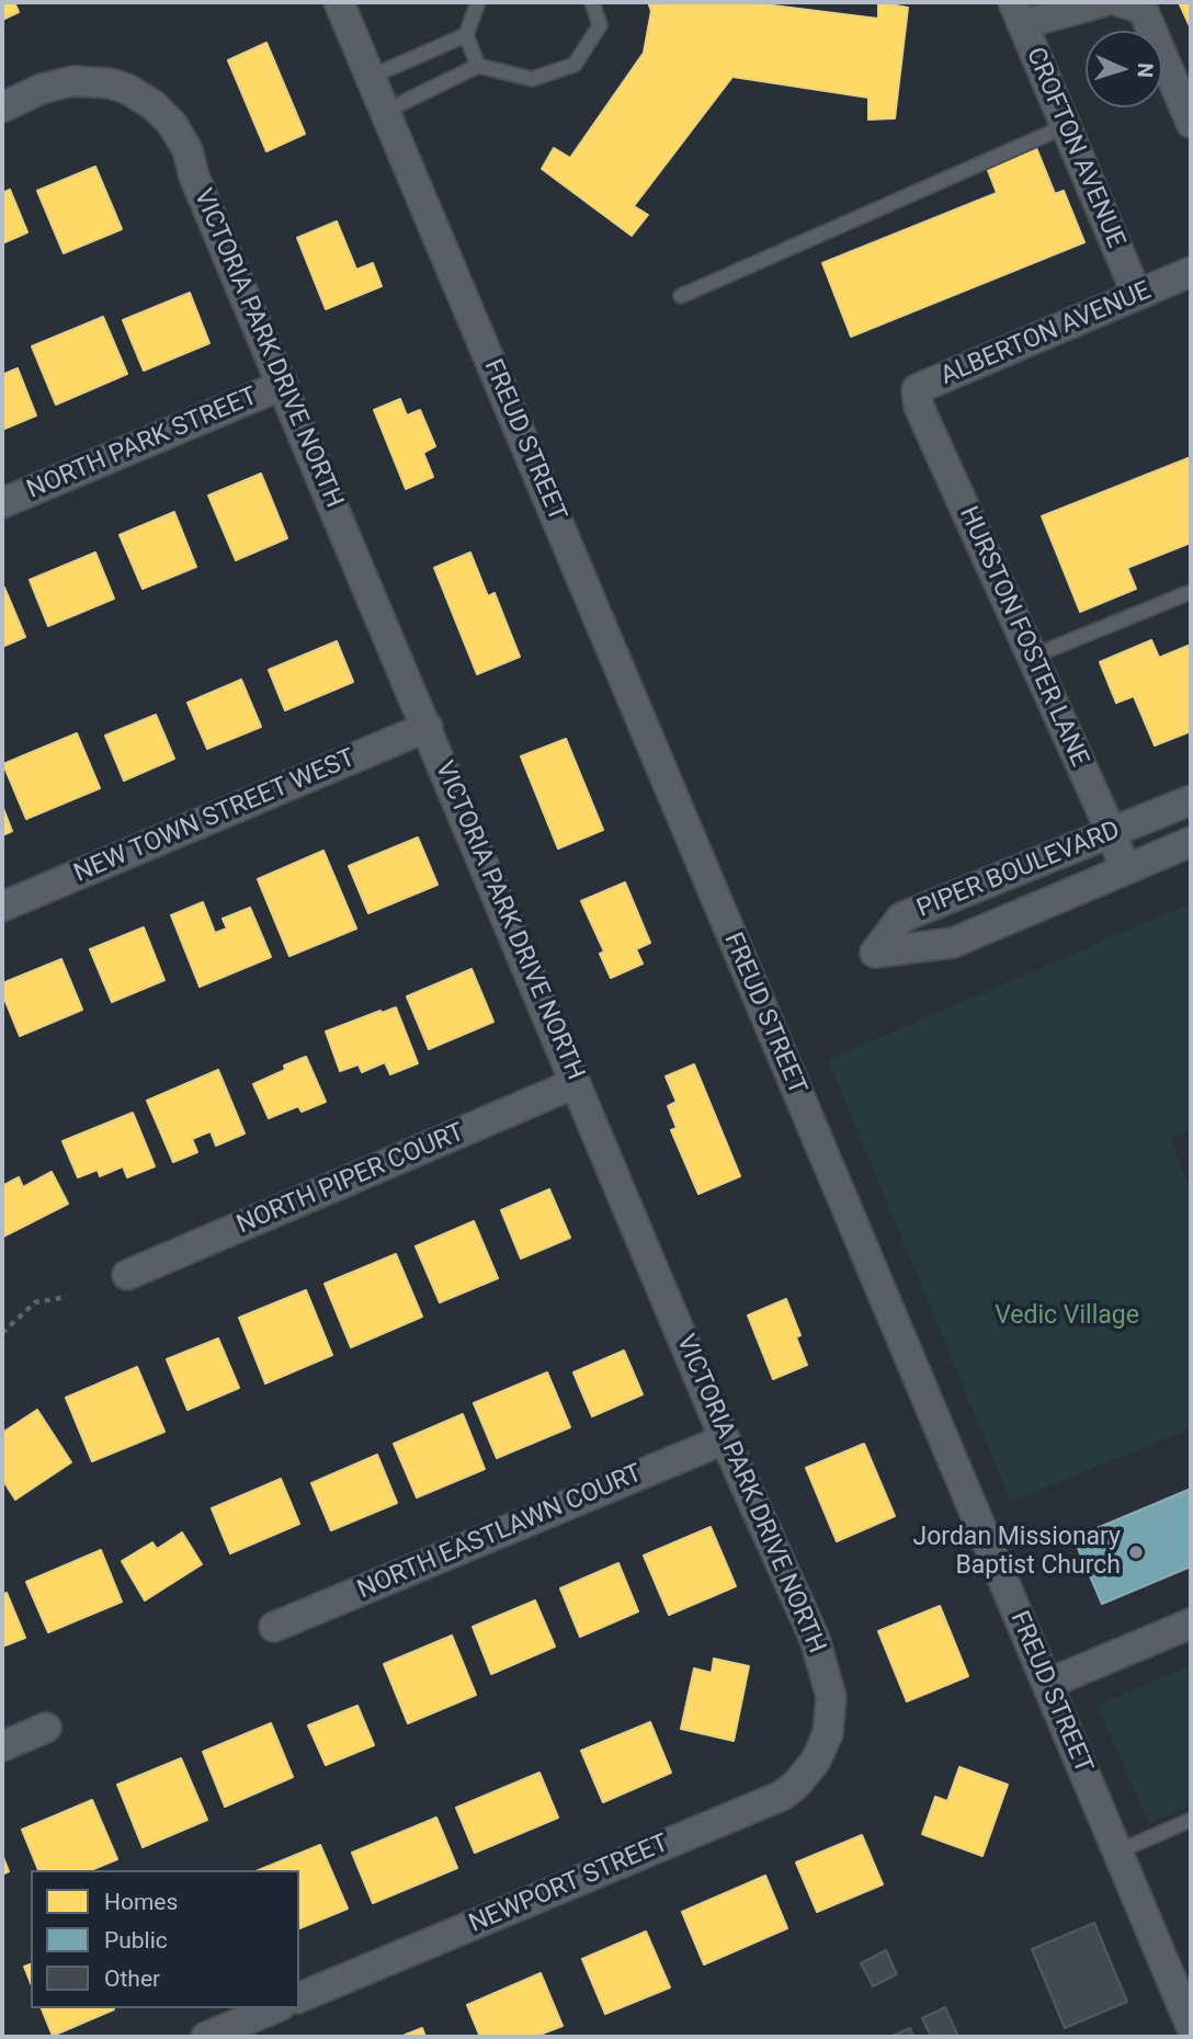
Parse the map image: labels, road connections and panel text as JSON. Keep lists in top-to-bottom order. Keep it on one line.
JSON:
{"streets":{"street":["CROFTON AVENUE","ALBERTON AVENUE","VICTORIA PARK DRIVE NORTH","FREUD STREET","NORTH PARK STREET","HURSTON FOSTER LANE","NEW TOWN STREET WEST","PIPER BOULEVARD","NORTH PIPER COURT","NORTH EASTLAWN COURT","NEWPORT STREET"]},"crossings":[["CROFTON AVENUE","ALBERTON AVENUE"],["ALBERTON AVENUE","HURSTON FOSTER LANE"],["VICTORIA PARK DRIVE NORTH","NORTH PARK STREET"],["VICTORIA PARK DRIVE NORTH","NEW TOWN STREET WEST"],["VICTORIA PARK DRIVE NORTH","NORTH PIPER COURT"],["VICTORIA PARK DRIVE NORTH","NORTH EASTLAWN COURT"],["VICTORIA PARK DRIVE NORTH","NEWPORT STREET"],["HURSTON FOSTER LANE","PIPER BOULEVARD"]],"parks":["Vedic Village"],"places":["Jordan Missionary Baptist Church"],"legend":["Homes","Public","Other"],"north":"right"}
